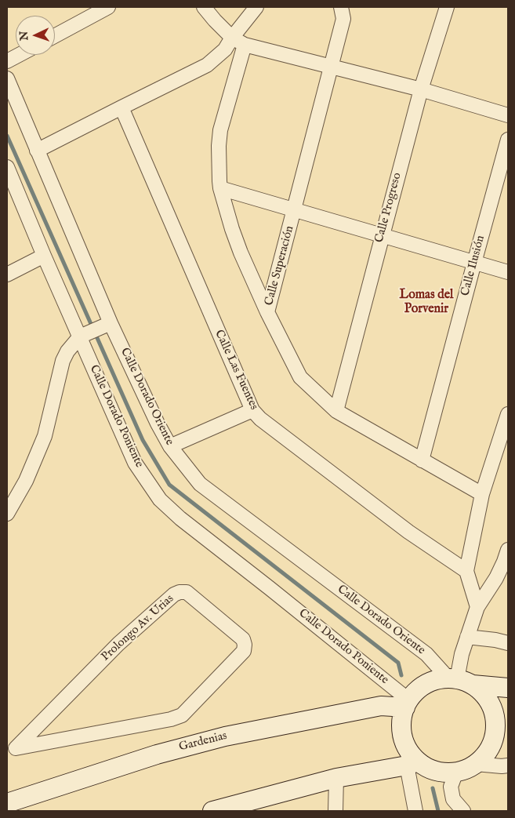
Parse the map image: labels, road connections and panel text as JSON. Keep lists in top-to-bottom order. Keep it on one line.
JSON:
{"streets":{"street":["Calle Progreso","Calle Superación","Calle Ilusión","Calle Las Fuentes","Calle Dorado Oriente","Calle Dorado Poniente","Prolongo Av. Urias","Gardenias"]},"crossings":[["Calle Progreso","Calle Superación"],["Calle Superación","Calle Ilusión"],["Calle Dorado Oriente","Calle Dorado Poniente"],["Calle Dorado Oriente","Gardenias"],["Calle Dorado Poniente","Gardenias"]],"districts":["Lomas del Porvenir"],"north":"left"}
